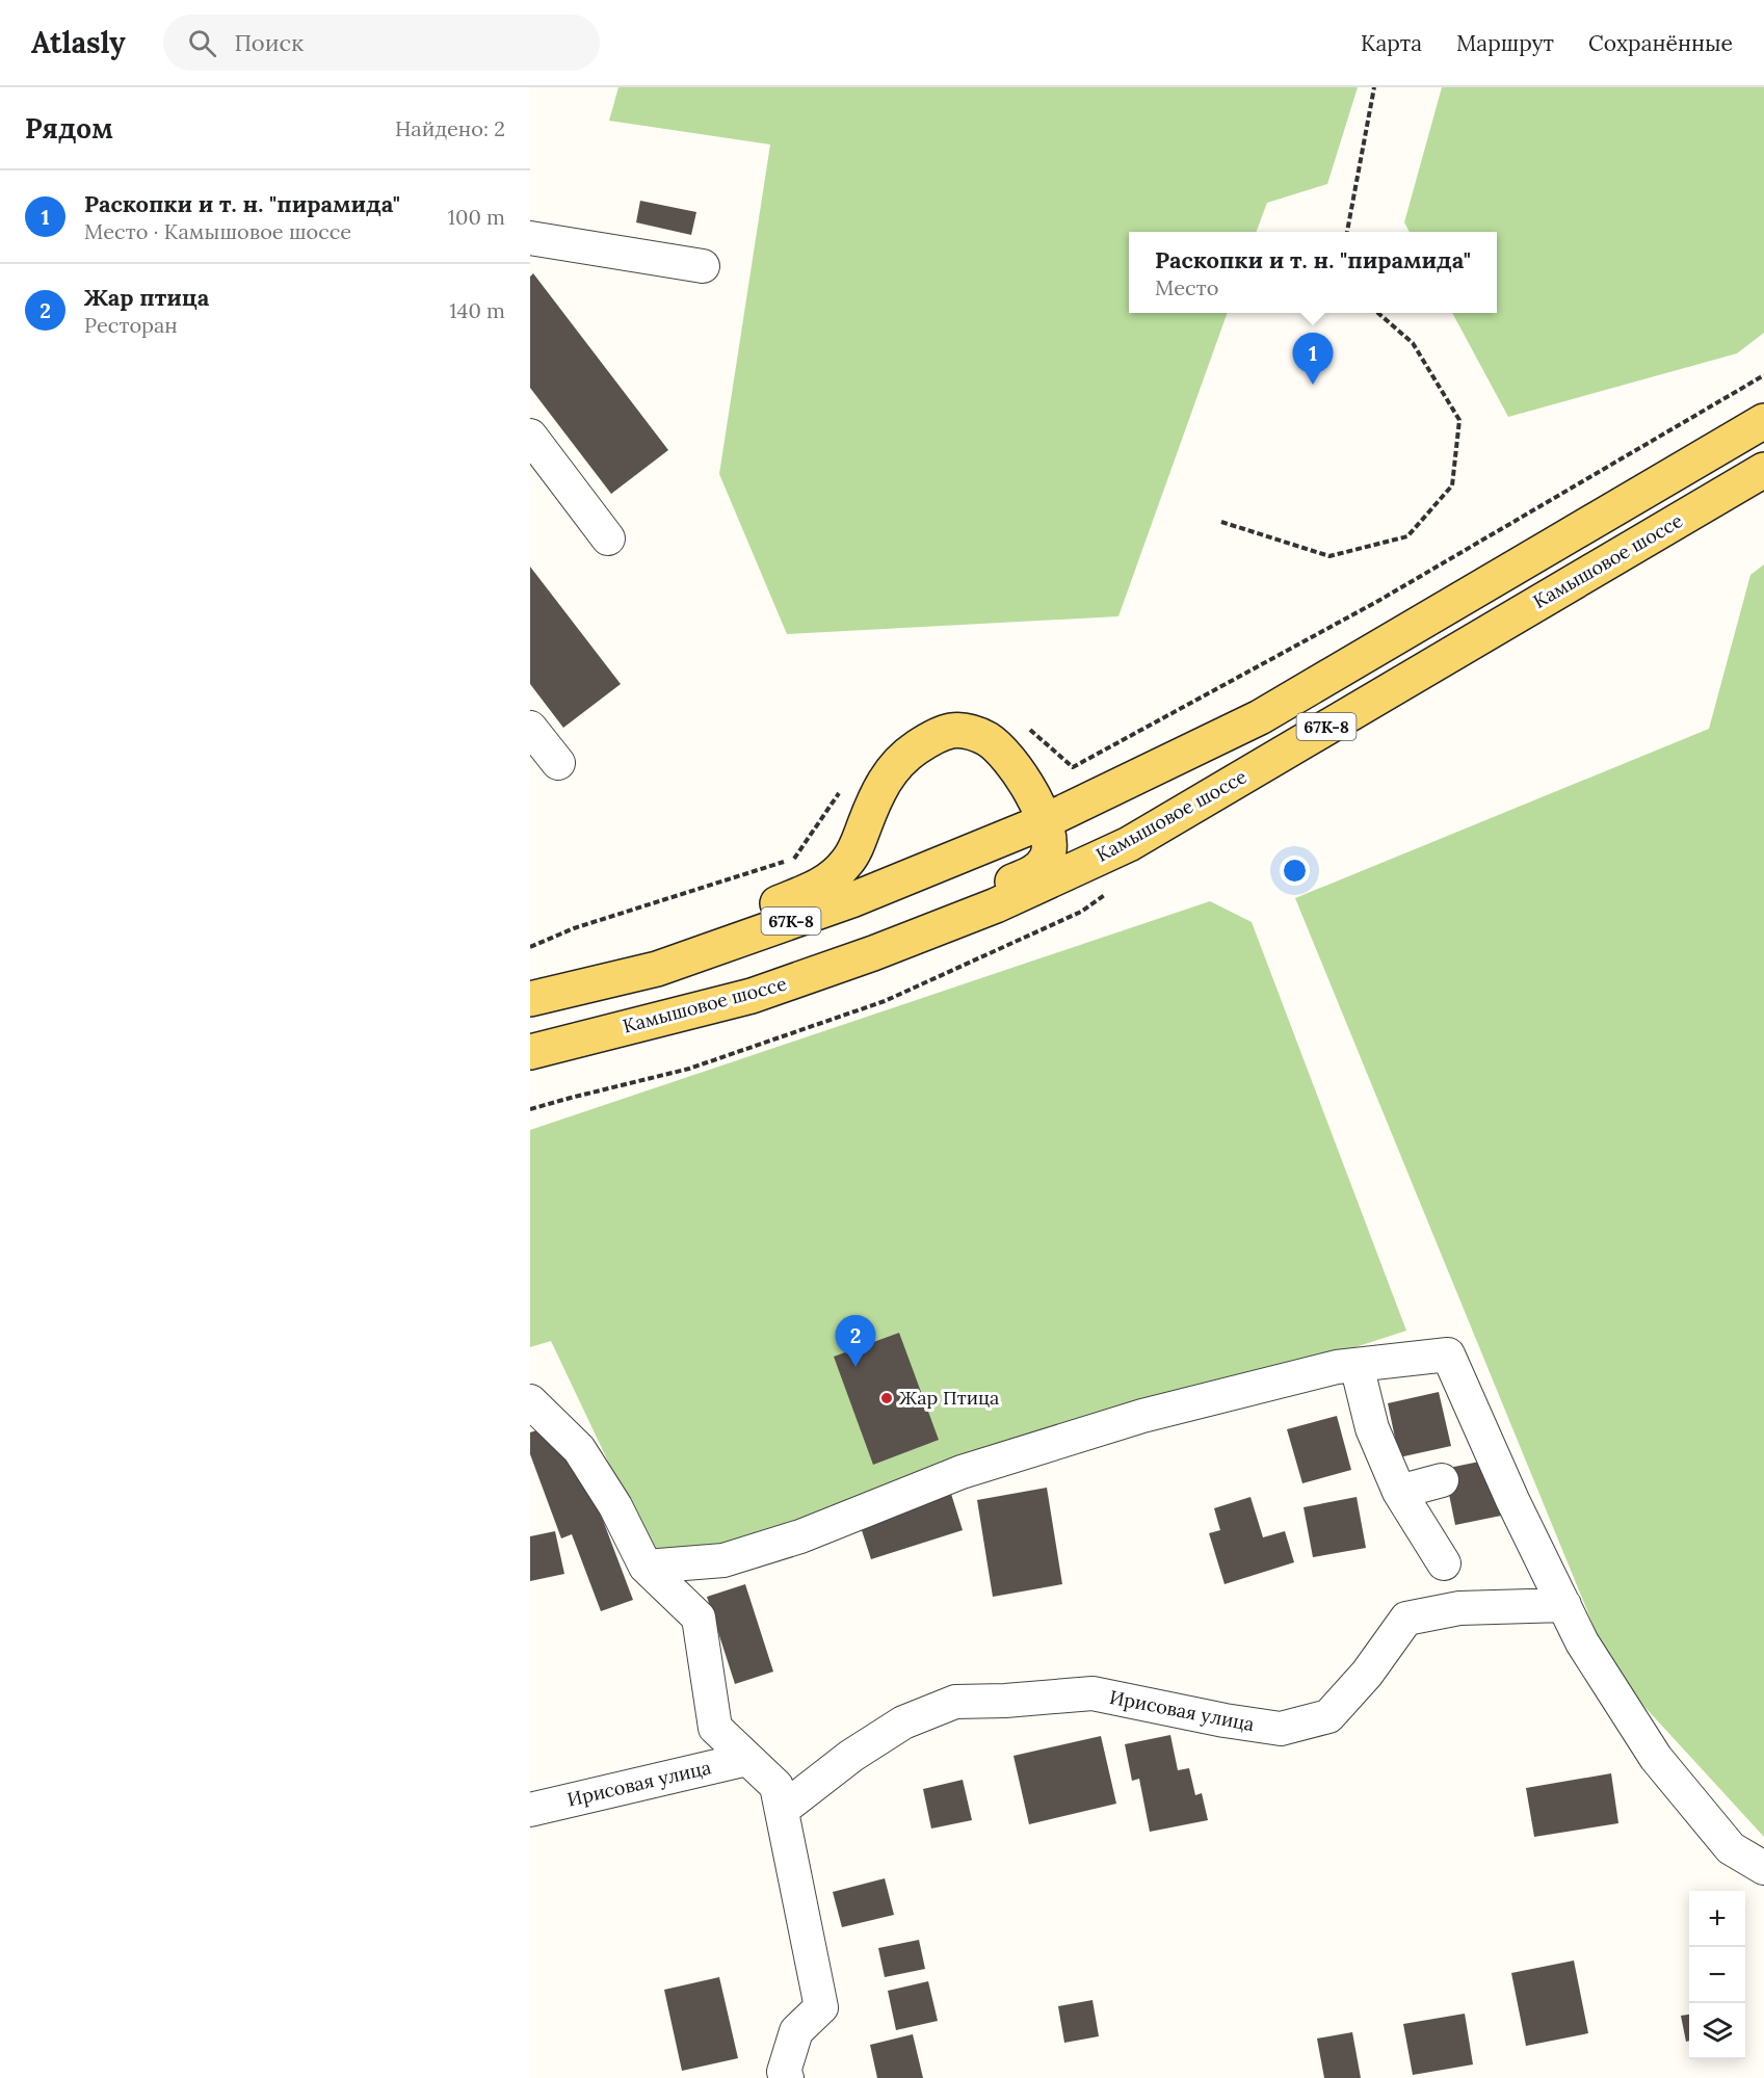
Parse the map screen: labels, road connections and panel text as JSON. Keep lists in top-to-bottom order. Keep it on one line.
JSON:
{"streets":{"main road":["Камышовое шоссе","67К-8"],"street":["Ирисовая улица"]},"places":["Жар Птица"],"page":{"header":"Atlasly","search":"Поиск","nav":["Карта","Маршрут","Сохранённые"],"heading":["Рядом","Найдено: 2"],"list":[{"mark":"1","name":"Раскопки и т. н. \"пирамида\"","note":"Место · Камышовое шоссе","value":"100 m"},{"mark":"2","name":"Жар птица","note":"Ресторан","value":"140 m"}],"popup":["Раскопки и т. н. \"пирамида\"","Место"],"pins":["1","2"],"map_buttons":["+","−"]}}
